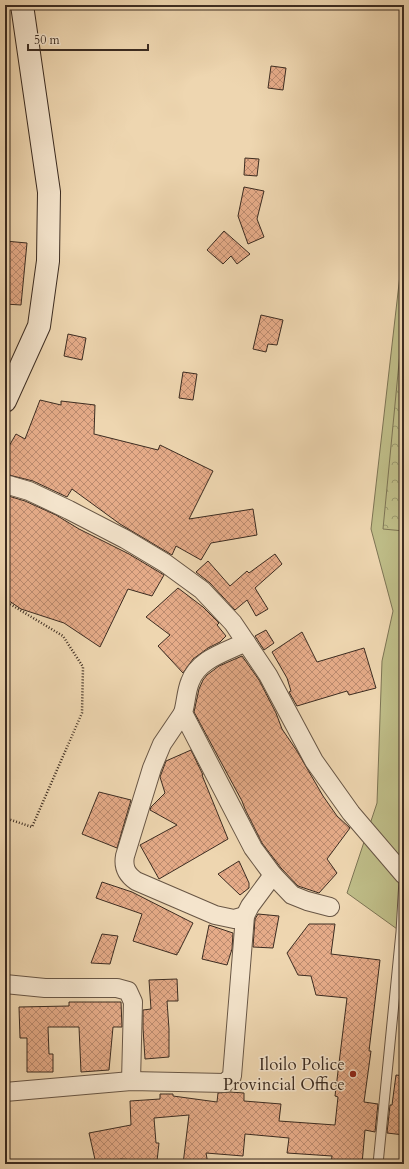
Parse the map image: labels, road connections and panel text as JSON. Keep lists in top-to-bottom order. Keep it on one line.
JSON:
{"places":["Iloilo Police Provincial Office"],"scale_bar":"50 m"}
